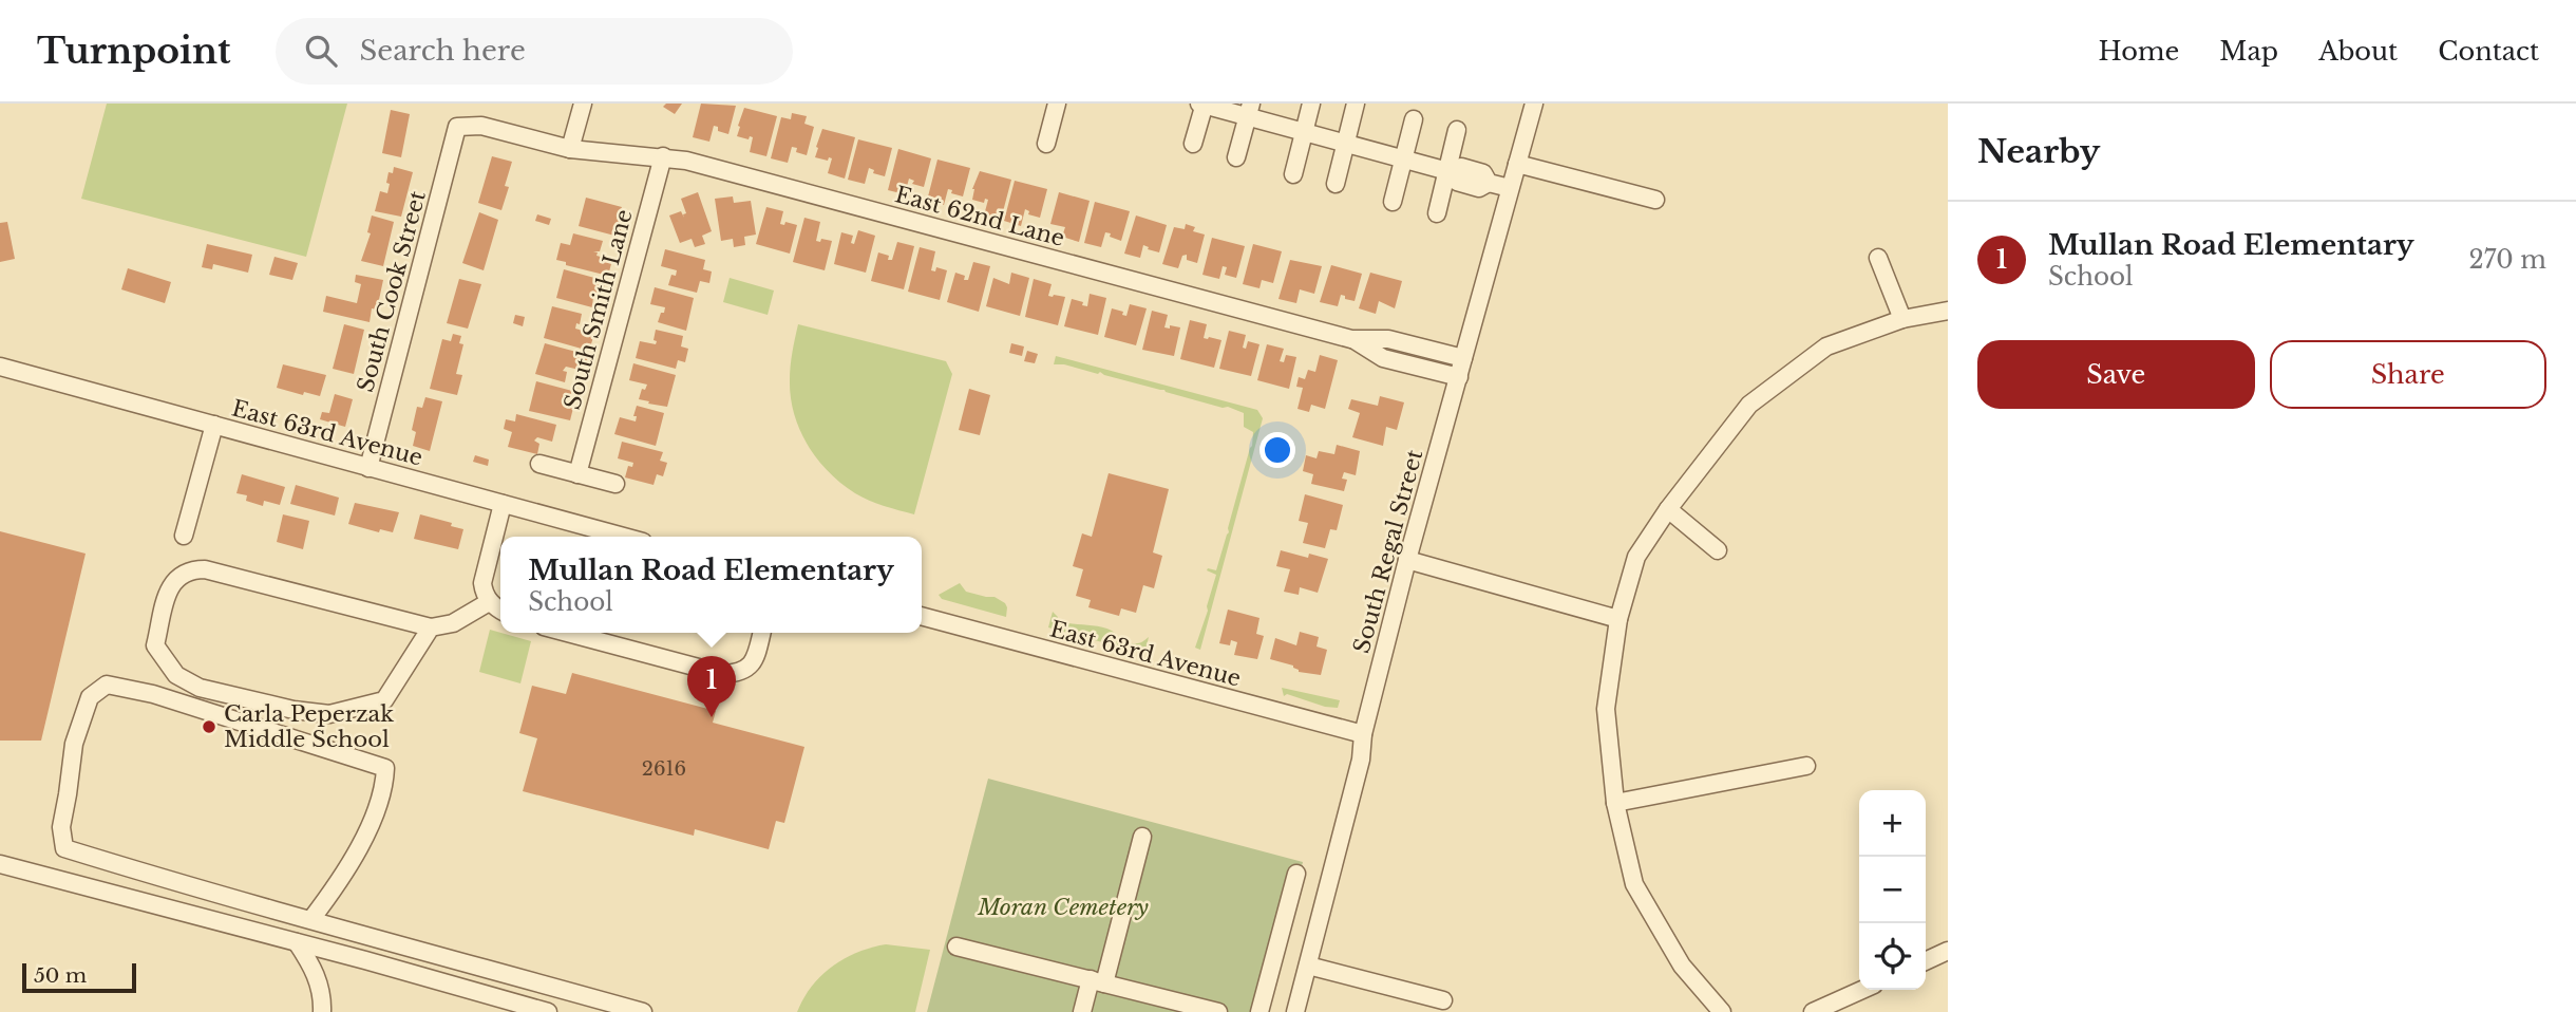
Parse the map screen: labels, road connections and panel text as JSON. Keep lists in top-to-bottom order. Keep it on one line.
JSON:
{"streets":{"street":["East 62nd Lane","South Cook Street","South Smith Lane","East 63rd Avenue","South Regal Street"]},"crossings":[["East 62nd Lane","South Cook Street"],["East 62nd Lane","South Smith Lane"],["East 62nd Lane","South Regal Street"],["South Cook Street","East 63rd Avenue"],["East 63rd Avenue","South Regal Street"]],"parks":["Moran Cemetery"],"places":["Carla Peperzak Middle School"],"house_numbers":["2616"],"scale_bar":"50 m","page":{"header":"Turnpoint","search":"Search here","nav":["Home","Map","About","Contact"],"heading":"Nearby","list":[{"mark":"1","name":"Mullan Road Elementary","note":"School","value":"270 m"}],"buttons":["Save","Share"],"popup":["Mullan Road Elementary","School"],"pins":"1","map_buttons":["+","−"],"scale":"50 m"}}
